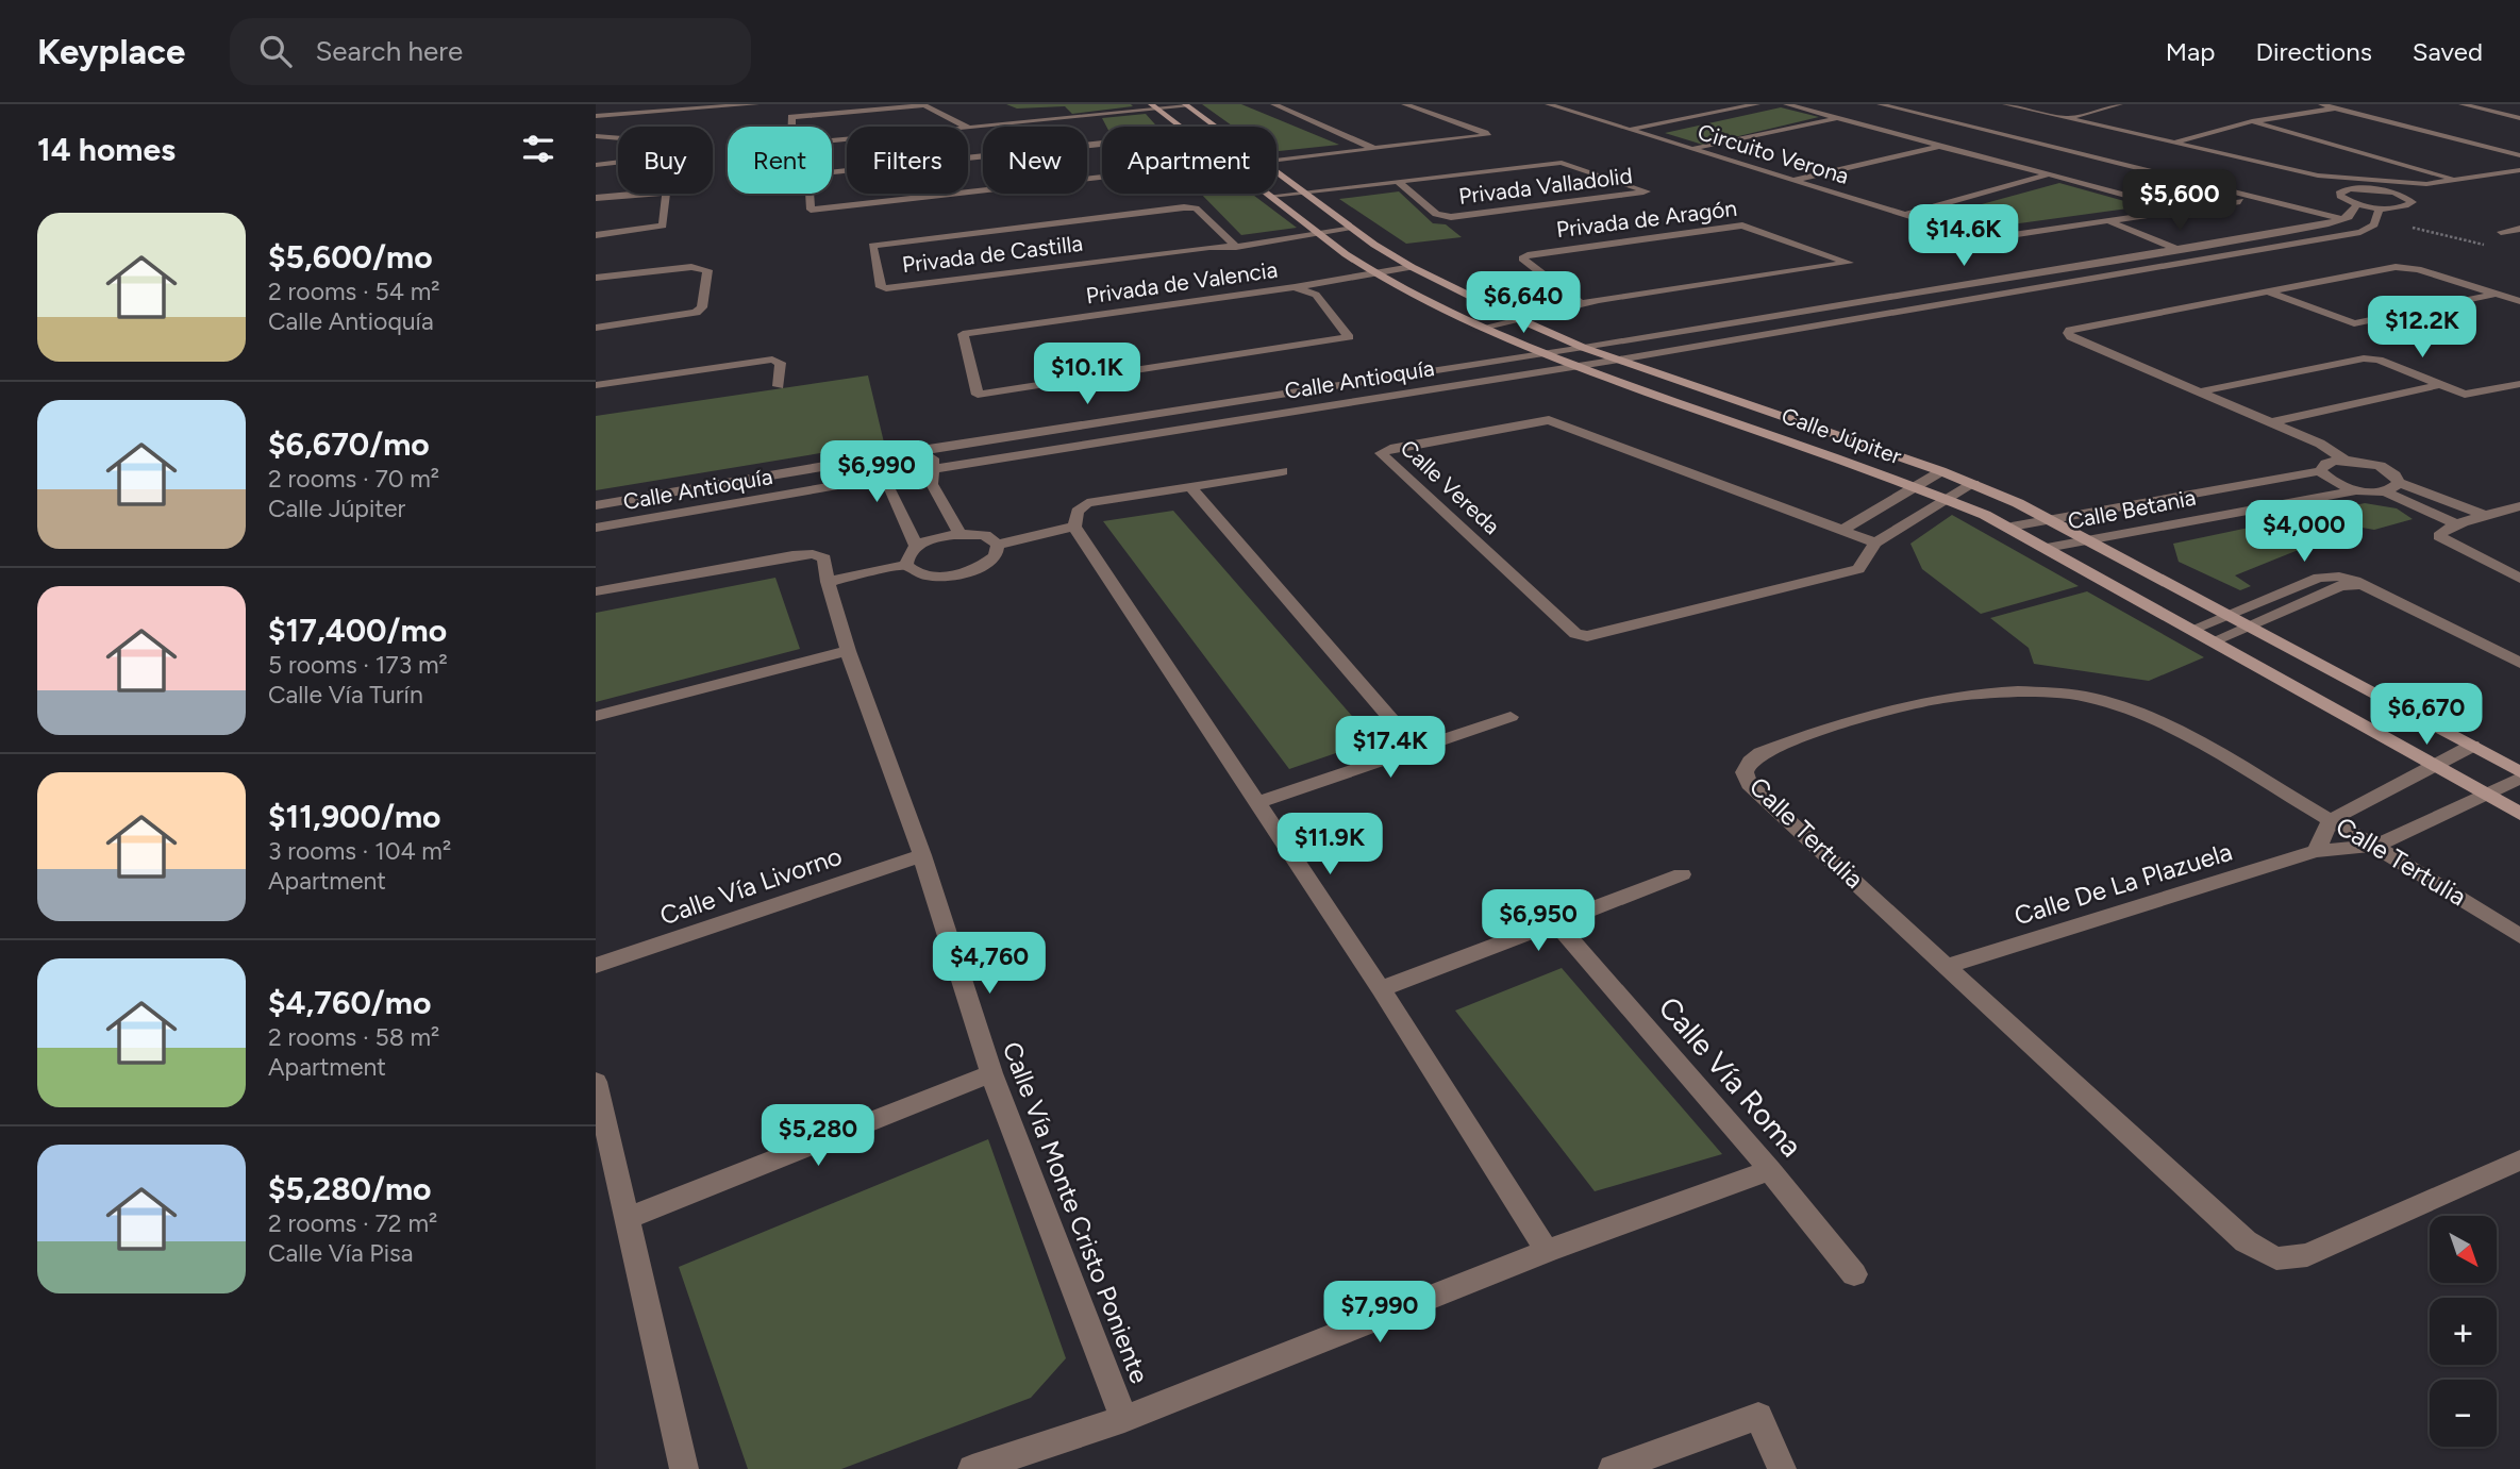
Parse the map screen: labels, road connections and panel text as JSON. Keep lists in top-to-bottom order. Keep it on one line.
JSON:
{"streets":{"main road":["Calle Júpiter"],"street":["Circuito Verona","Privada Valladolid","Privada de Aragón","Privada de Castilla","Privada de Valencia","Calle Antioquía","Calle Vereda","Calle Betania","Calle Tertulia","Calle De La Plazuela","Calle Vía Livorno","Calle Vía Roma","Calle Vía Monte Cristo Poniente"]},"crossings":[["Privada Valladolid","Calle Júpiter"],["Privada de Aragón","Calle Júpiter"],["Privada de Castilla","Calle Júpiter"],["Calle Antioquía","Calle Júpiter"],["Calle Júpiter","Calle Vereda"],["Calle Júpiter","Calle Betania"],["Calle Júpiter","Calle De La Plazuela"],["Calle Tertulia","Calle De La Plazuela"],["Calle Vía Livorno","Calle Vía Monte Cristo Poniente"]],"north":"bottom right","page":{"header":"Keyplace","search":"Search here","nav":["Map","Directions","Saved"],"heading":"14 homes","chip":["Buy","Rent","Filters","New","Apartment"],"price":["$5,600","$14.6K","$6,640","$12.2K","$10.1K","$6,990","$4,000","$6,670","$17.4K","$11.9K","$6,950","$4,760","$5,280","$7,990"],"list":[{"name":"$5,600/mo","note":"2 rooms · 54 m² · Calle Antioquía"},{"name":"$6,670/mo","note":"2 rooms · 70 m² · Calle Júpiter"},{"name":"$17,400/mo","note":"5 rooms · 173 m² · Calle Vía Turín"},{"name":"$11,900/mo","note":"3 rooms · 104 m² · Apartment"},{"name":"$4,760/mo","note":"2 rooms · 58 m² · Apartment"},{"name":"$5,280/mo","note":"2 rooms · 72 m² · Calle Vía Pisa"}],"map_buttons":["+","−"]}}
